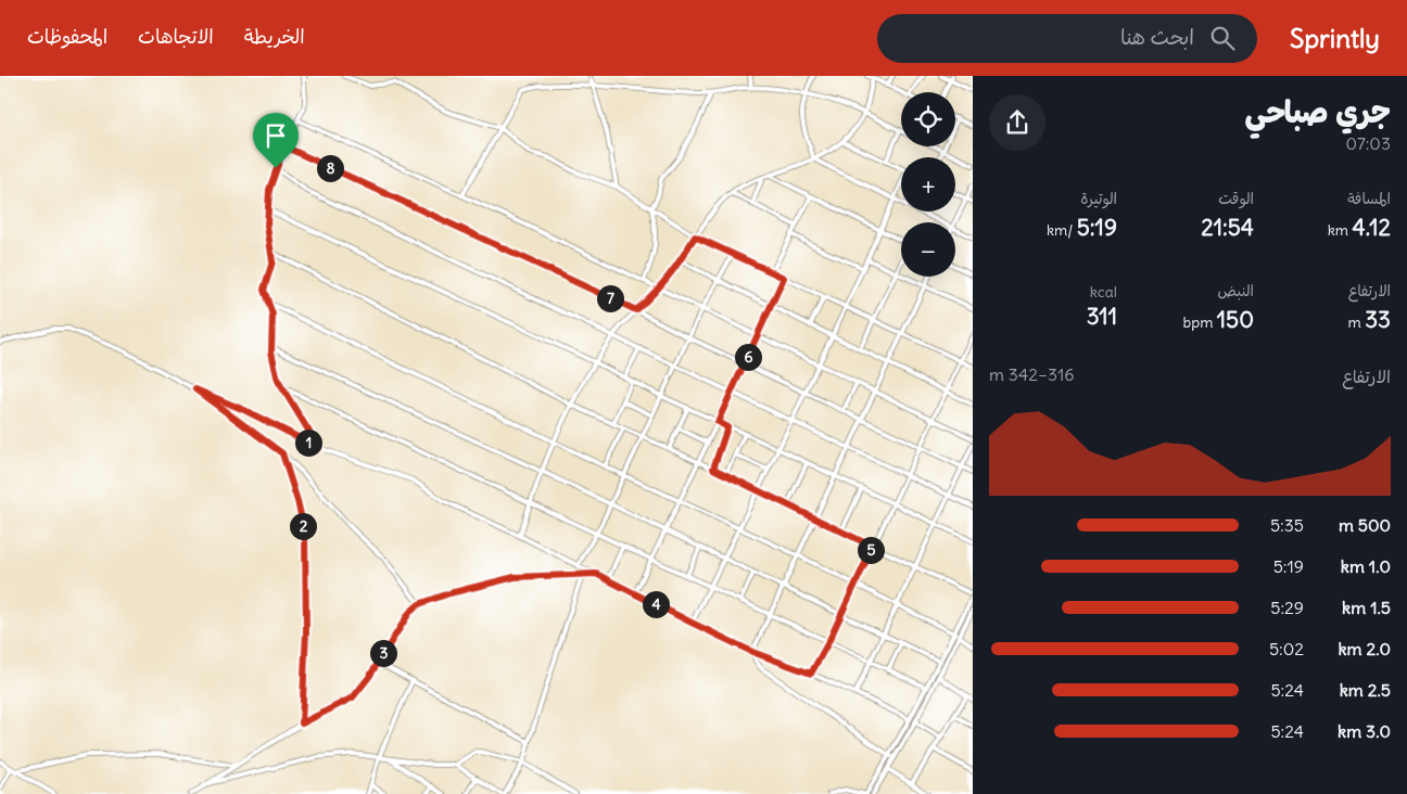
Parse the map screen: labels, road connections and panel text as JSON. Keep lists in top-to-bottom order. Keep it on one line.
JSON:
{"page":{"header":"Sprintly","search":"ابحث هنا","nav":["الخريطة","الاتجاهات","المحفوظات"],"heading":["جري صباحي","07:03"],"map_buttons":["+","−"],"pins":["8","7","6","1","2","5","4","3"],"stats":[["المسافة","4.12 km"],["الوقت","21:54"],["الوتيرة","5:19 /km"],["الارتفاع","33 m"],["النبض","150 bpm"],["kcal","311"]],"chart":["الارتفاع","316–342 m"],"list":[{"name":"500 m","note":"5:35"},{"name":"1.0 km","note":"5:19"},{"name":"1.5 km","note":"5:29"},{"name":"2.0 km","note":"5:02"},{"name":"2.5 km","note":"5:24"},{"name":"3.0 km","note":"5:24"}]}}
